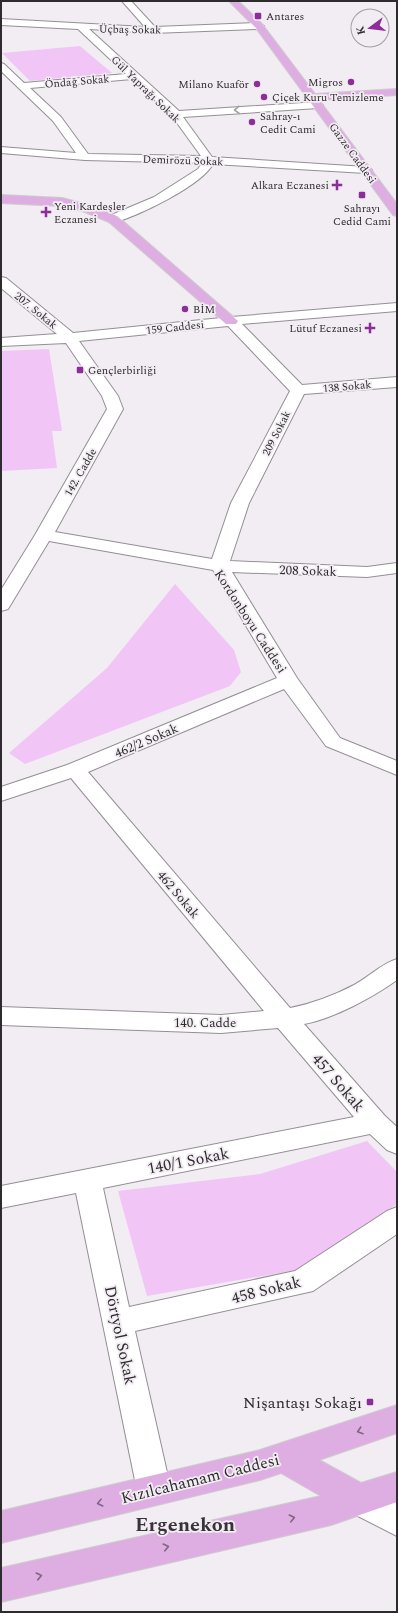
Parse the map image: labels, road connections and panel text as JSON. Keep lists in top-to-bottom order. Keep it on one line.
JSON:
{"streets":{"main road":["Gazze Caddesi","Kızılcahamam Caddesi"],"street":["Üçbaş Sokak","Öndağ Sokak","Gül Yaprağı Sokak","Demirözü Sokak","207. Sokak","159 Caddesi","138 Sokak","209 Sokak","142. Cadde","208 Sokak","Kordonboyu Caddesi","462/2 Sokak","462 Sokak","140. Cadde","457 Sokak","140/1 Sokak","458 Sokak","Dörtyol Sokak"]},"crossings":[["Üçbaş Sokak","Gül Yaprağı Sokak"],["Üçbaş Sokak","Gazze Caddesi"],["Öndağ Sokak","Gül Yaprağı Sokak"],["Gül Yaprağı Sokak","Demirözü Sokak"],["Gazze Caddesi","Demirözü Sokak"],["207. Sokak","159 Caddesi"],["207. Sokak","142. Cadde"],["159 Caddesi","142. Cadde"],["138 Sokak","209 Sokak"],["209 Sokak","208 Sokak"],["209 Sokak","Kordonboyu Caddesi"],["142. Cadde","Kordonboyu Caddesi"],["208 Sokak","Kordonboyu Caddesi"],["Kordonboyu Caddesi","462/2 Sokak"],["462/2 Sokak","462 Sokak"],["462 Sokak","140. Cadde"],["462 Sokak","457 Sokak"],["140. Cadde","457 Sokak"],["457 Sokak","140/1 Sokak"],["140/1 Sokak","Dörtyol Sokak"],["458 Sokak","Dörtyol Sokak"],["Dörtyol Sokak","Kızılcahamam Caddesi"]],"districts":["Ergenekon"],"places":{"transit":["Antares","Sahrayı Cedid Cami","Gençlerbirliği","Nişantaşı Sokağı"],"other":["Migros","Milano Kuaför","Çiçek Kuru Temizleme","Sahray-ı Cedit Cami","BİM"],"health":["Alkara Eczanesi","Yeni Kardeşler Eczanesi","Lütuf Eczanesi"]},"north":"left"}
